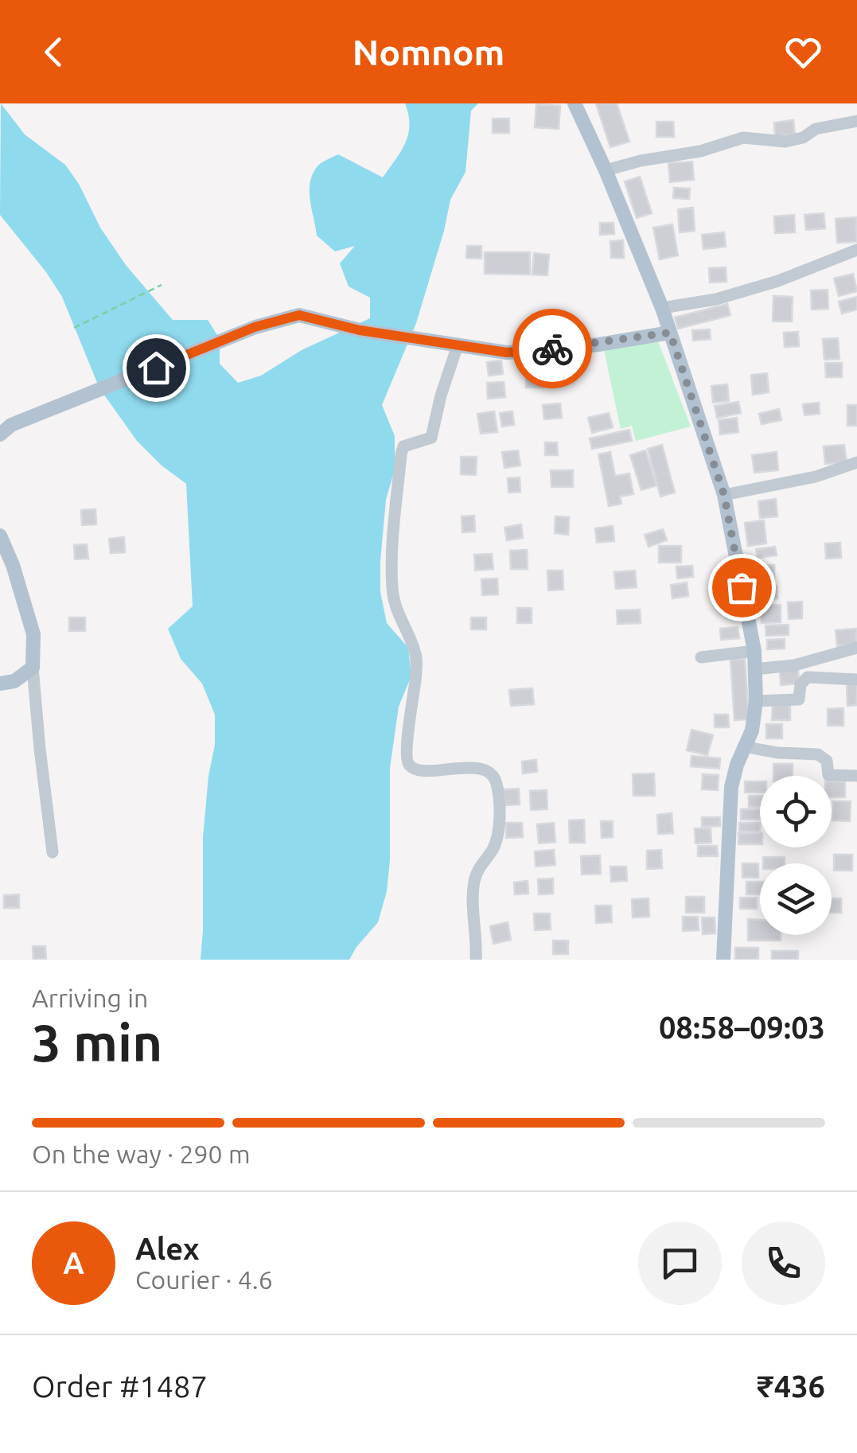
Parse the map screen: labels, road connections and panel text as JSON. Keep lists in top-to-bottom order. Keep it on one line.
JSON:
{"page":{"header":"Nomnom","heading":["3 min","Arriving in","08:58–09:03"],"panel":["Alex","Courier · 4.6","Order #1487","₹436"],"bar":"On the way · 290 m","round":"A"}}
